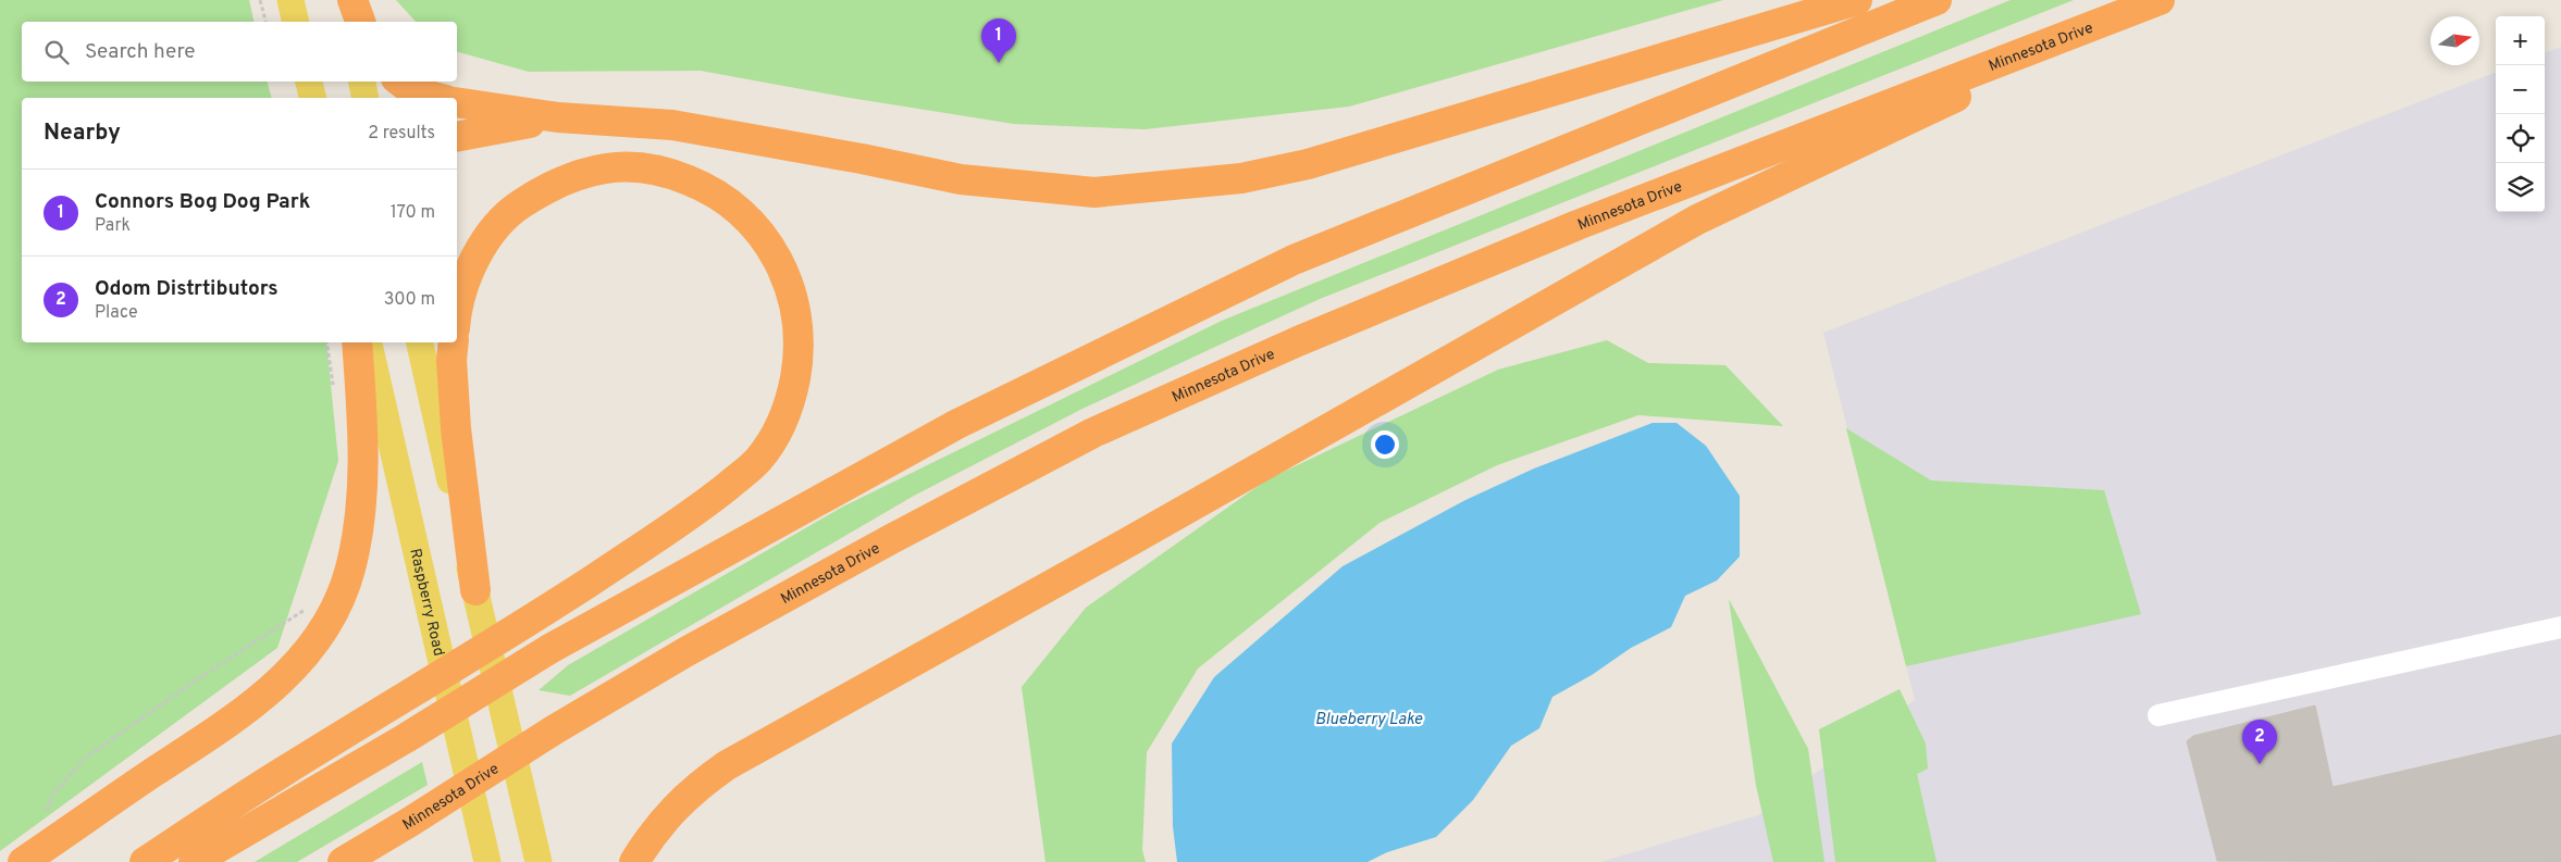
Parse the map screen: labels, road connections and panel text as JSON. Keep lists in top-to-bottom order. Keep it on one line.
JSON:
{"streets":{"highway":["Minnesota Drive"],"main road":["Raspberry Road"]},"water":["Blueberry Lake"],"north":"right","page":{"map_buttons":["+","−"],"pins":["1","2"],"search":"Search here","heading":["Nearby","2 results"],"list":[{"mark":"1","name":"Connors Bog Dog Park","note":"Park","value":"170 m"},{"mark":"2","name":"Odom Distrtibutors","note":"Place","value":"300 m"}]}}
